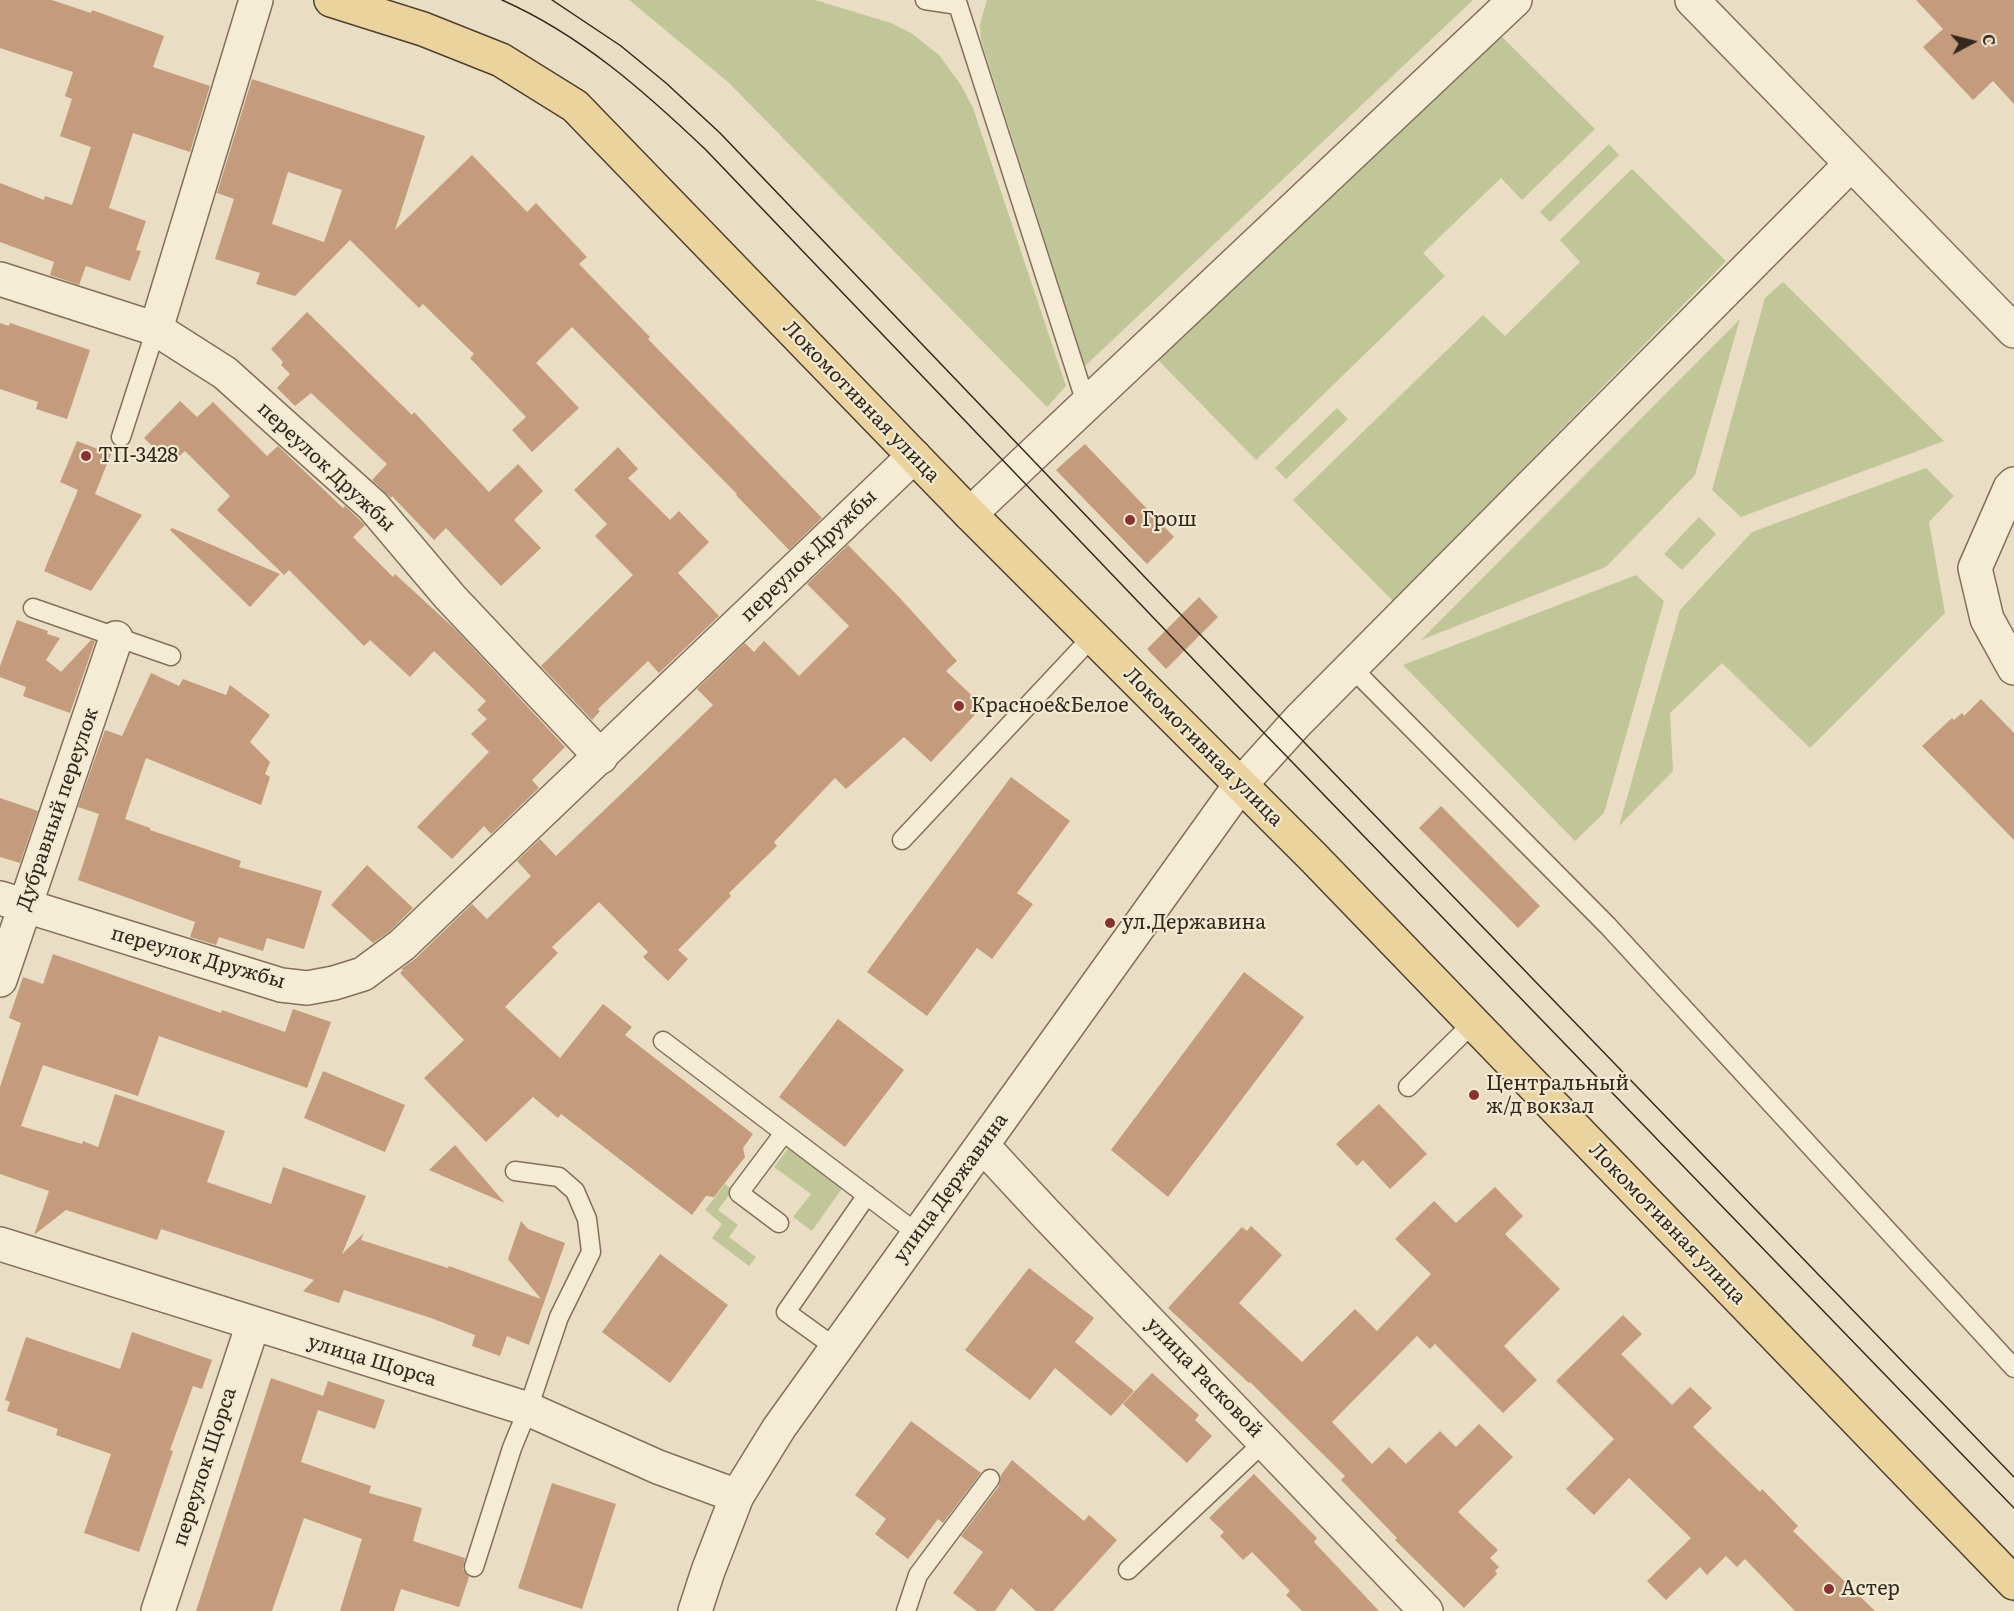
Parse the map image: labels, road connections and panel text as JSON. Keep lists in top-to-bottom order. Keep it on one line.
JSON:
{"streets":{"main road":["Локомотивная улица"],"street":["переулок Дружбы","Дубравный переулок","улица Державина","улица Щорса","улица Расковой","переулок Щорса"]},"crossings":[["Локомотивная улица","переулок Дружбы"],["Локомотивная улица","улица Державина"],["переулок Дружбы","Дубравный переулок"],["улица Державина","улица Щорса"],["улица Державина","улица Расковой"],["улица Щорса","переулок Щорса"]],"places":["ТП-3428","Грош","Красное&Белое","ул.Державина","Центральный ж/д вокзал","Астер"],"north":"right"}
